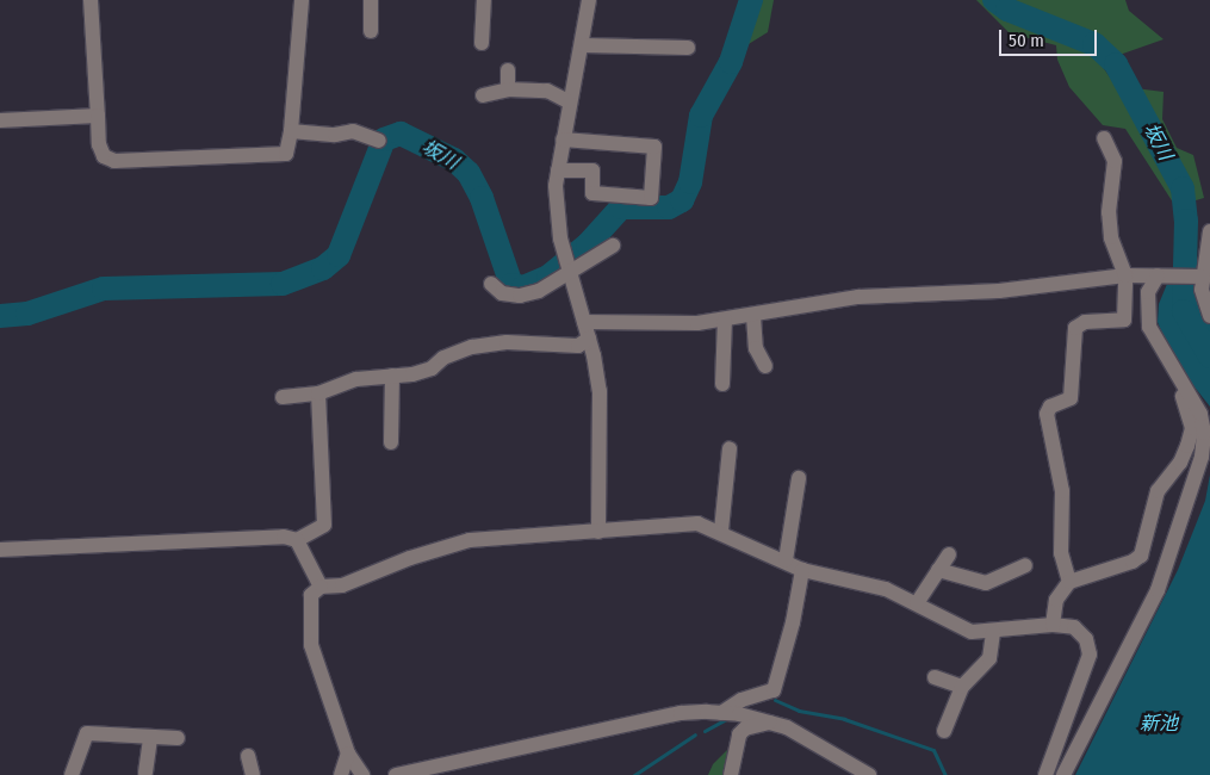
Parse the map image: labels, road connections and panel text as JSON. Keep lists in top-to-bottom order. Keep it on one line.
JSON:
{"water":["坂川","新池"],"scale_bar":"50 m"}
